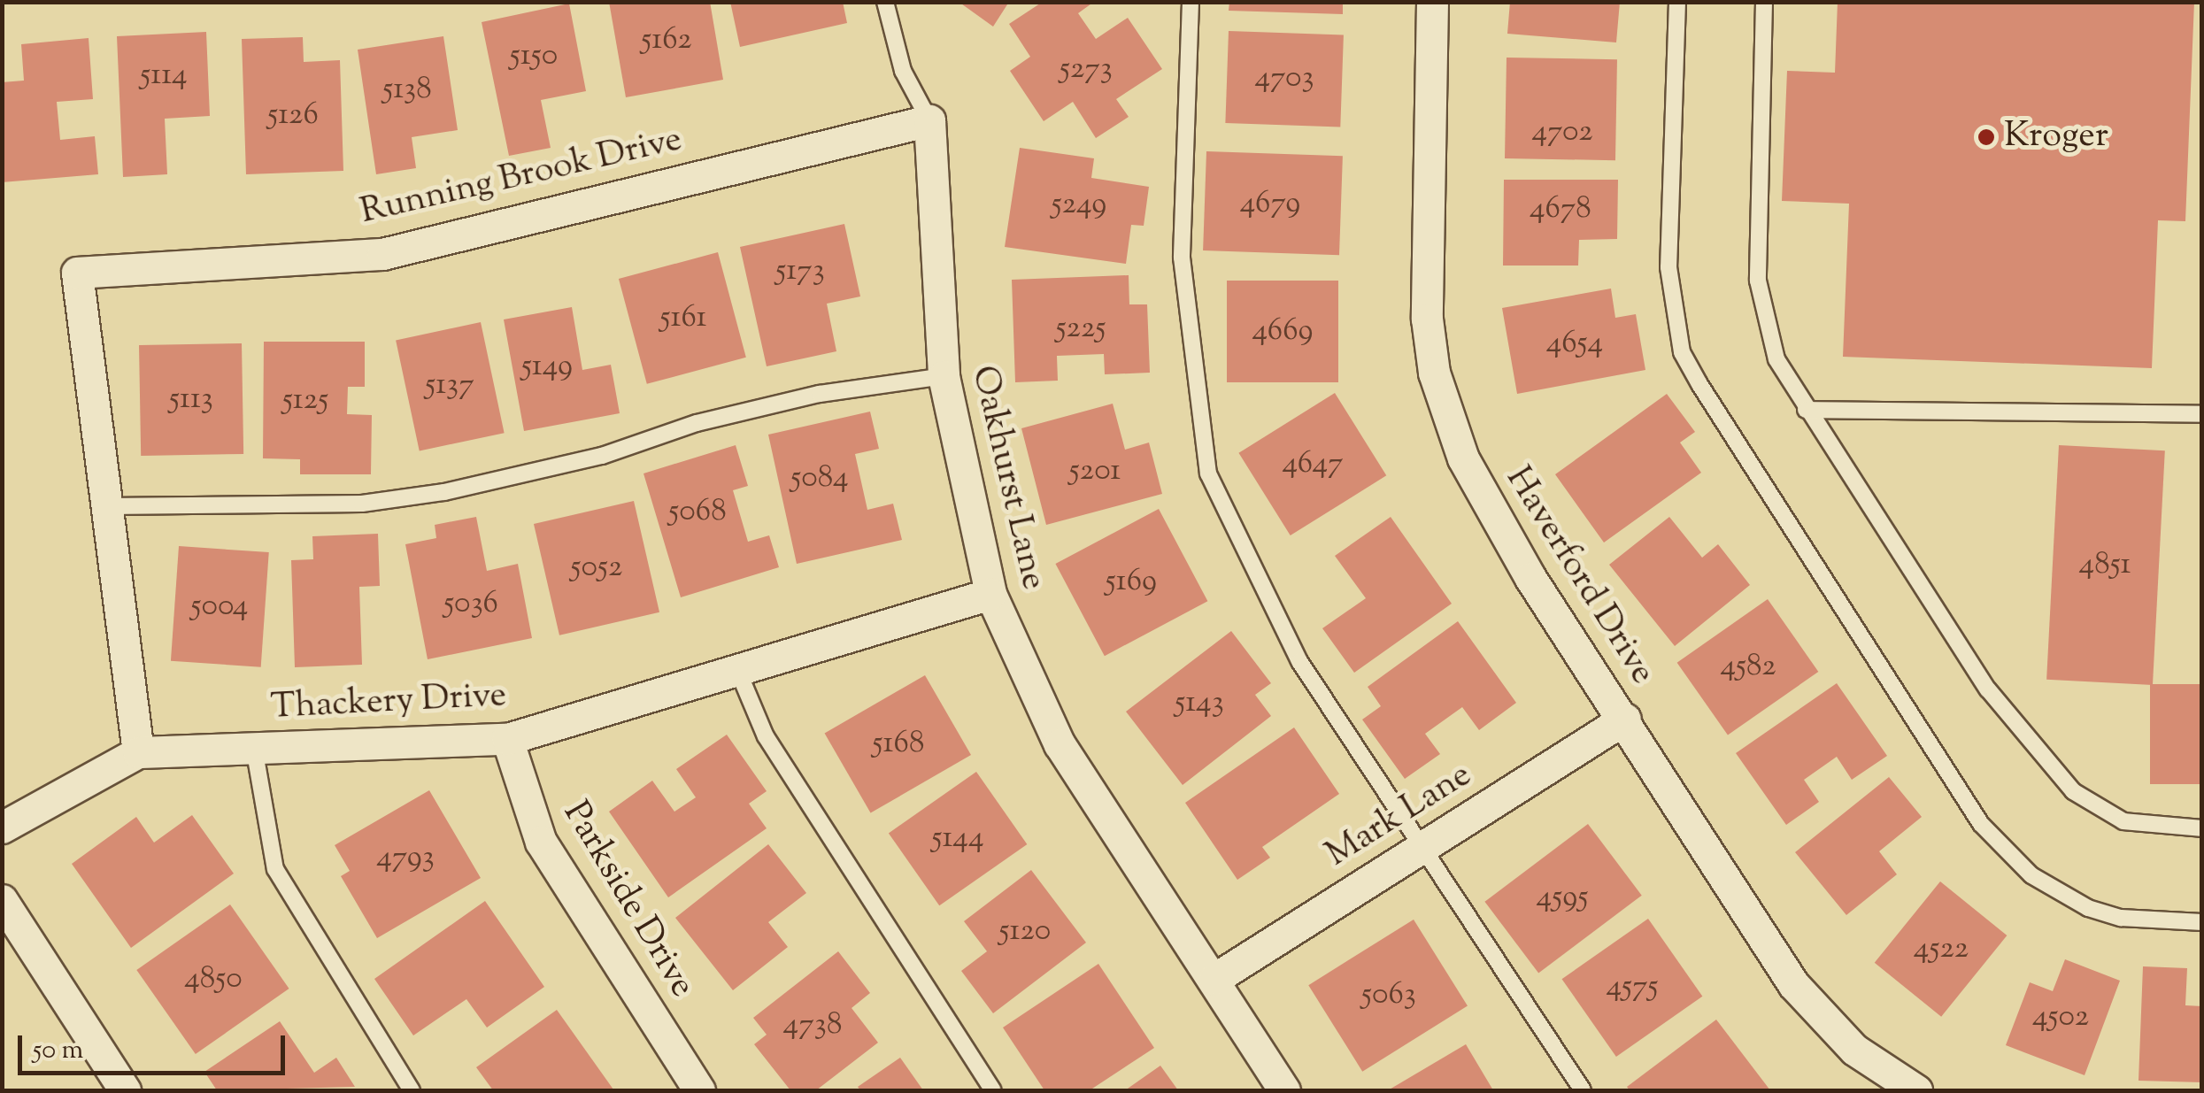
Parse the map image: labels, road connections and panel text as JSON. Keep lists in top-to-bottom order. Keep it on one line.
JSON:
{"streets":{"street":["Running Brook Drive","Oakhurst Lane","Haverford Drive","Thackery Drive","Mark Lane","Parkside Drive"]},"crossings":[["Running Brook Drive","Oakhurst Lane"],["Running Brook Drive","Thackery Drive"],["Oakhurst Lane","Thackery Drive"],["Oakhurst Lane","Mark Lane"],["Haverford Drive","Mark Lane"],["Thackery Drive","Parkside Drive"]],"places":["Kroger"],"house_numbers":["5162","5150","5273","5114","4703","5138","5126","4702","4679","5249","4678","5173","5161","5225","4669","4654","5149","5137","5113","5125","4647","5201","5084","5068","4851","5052","5169","5036","5004","4582","5143","5168","5144","4793","4595","5120","4522","4850","4575","5063","4502","4738"],"scale_bar":"50 m"}
